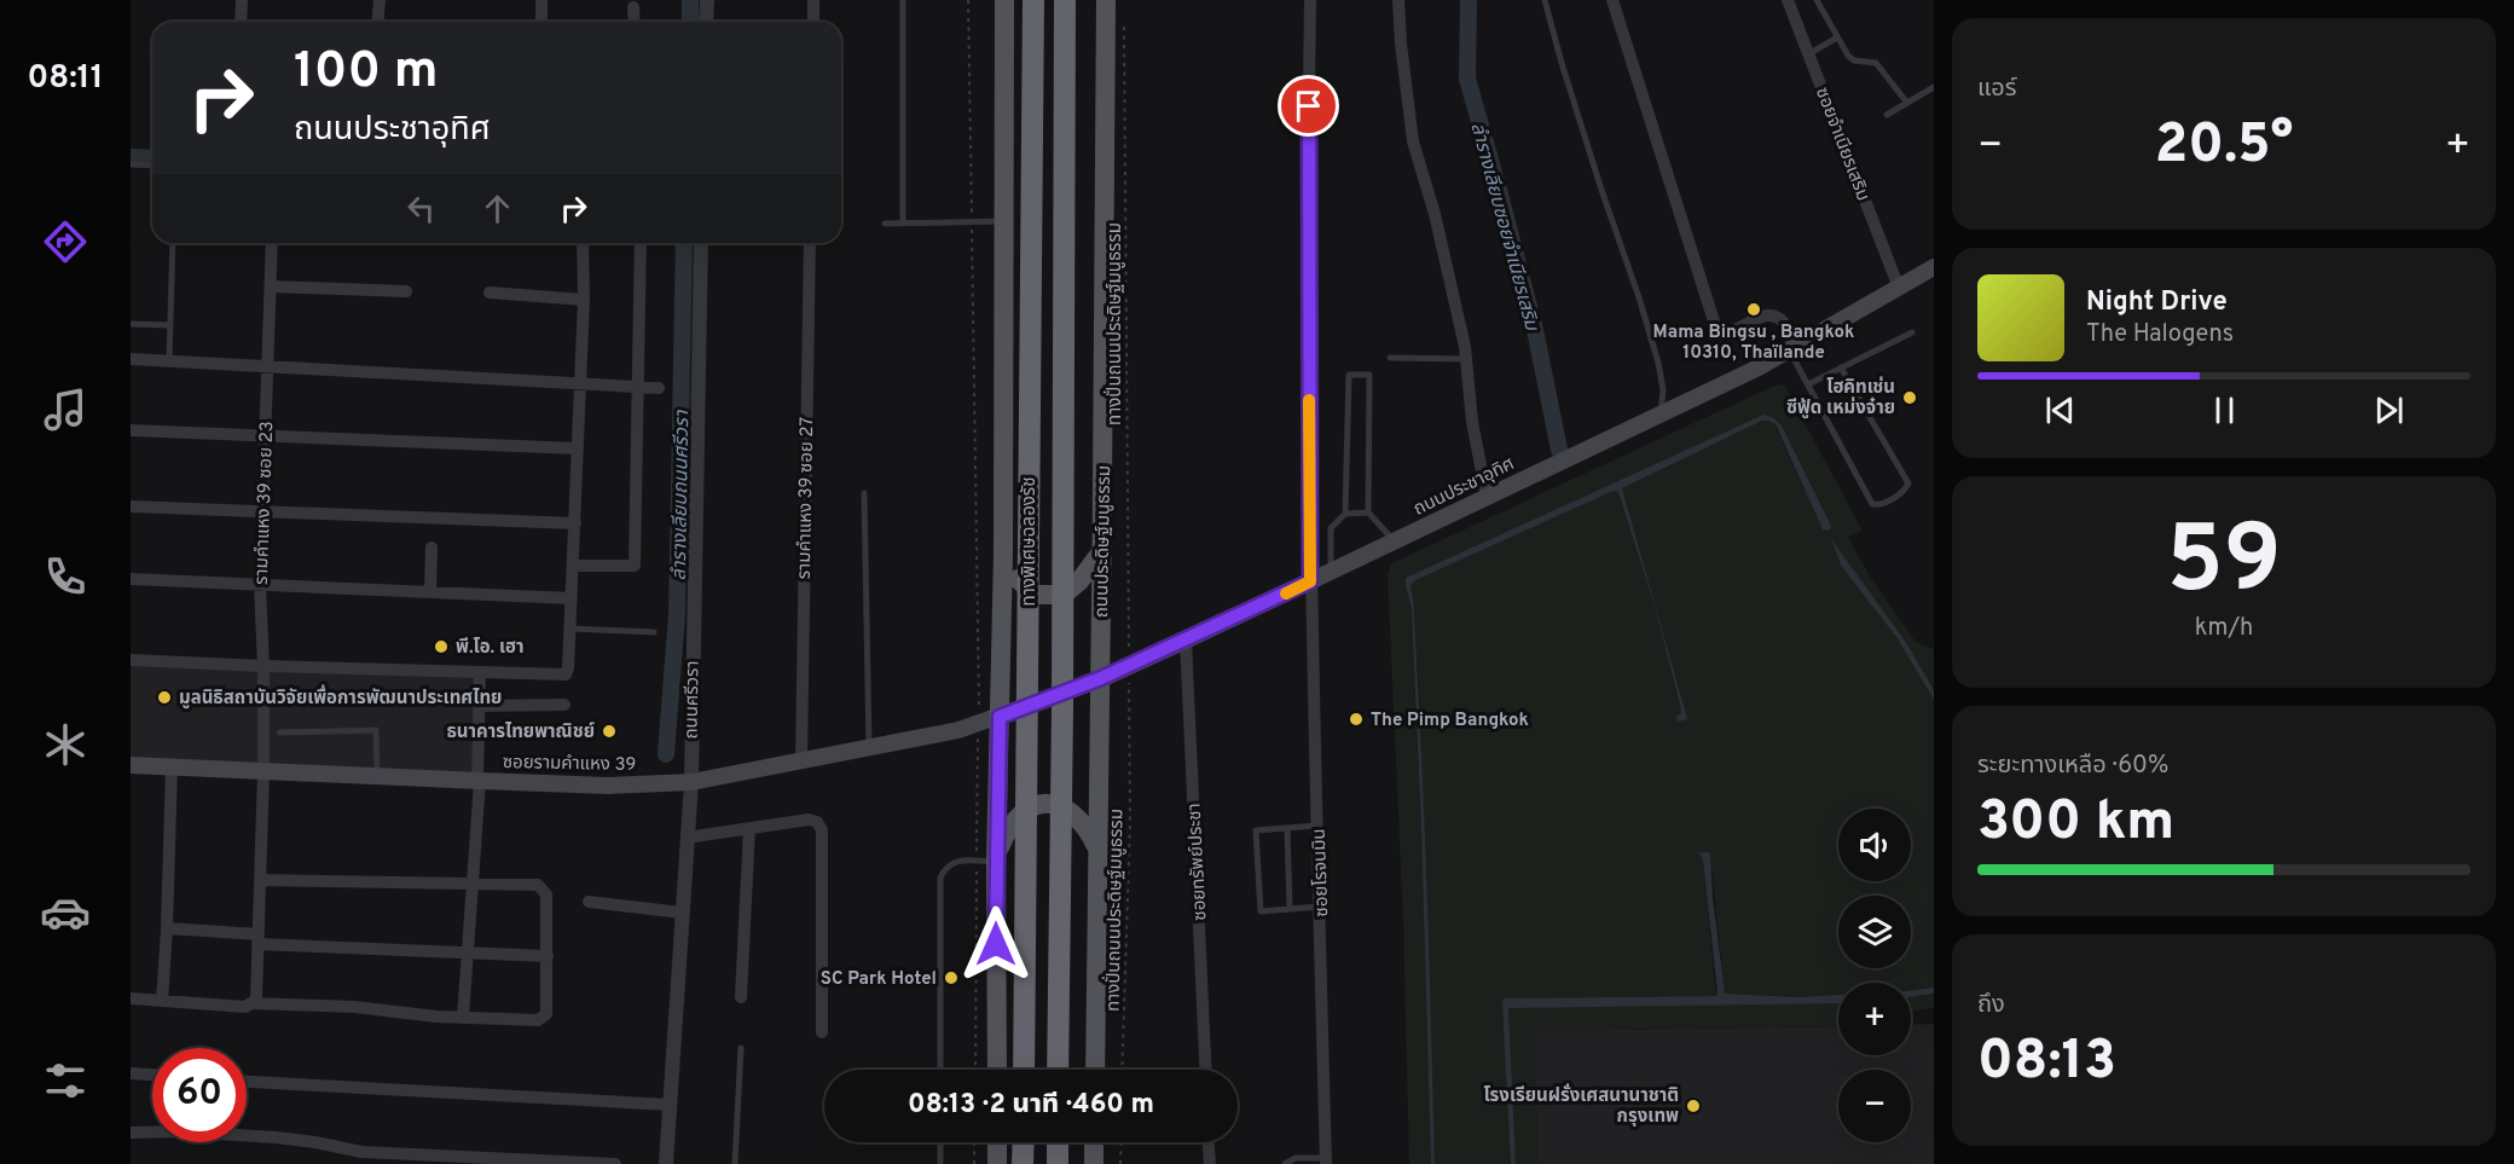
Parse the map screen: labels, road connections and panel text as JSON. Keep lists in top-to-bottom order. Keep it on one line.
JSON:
{"streets":{"highway":["ทางพิเศษฉลองรัช"],"main road":["ถนนประชาอุทิศ","ถนนประดิษฐ์มนูธรรม","ซอยรามคำแหง 39"],"street":["ซอยจำเนียรเสริม","รามคำแหง 39 ซอย 27","รามคำแหง 39 ซอย 23","ถนนศรีวรา","ซอยทรัพย์ประชา","ซอยโรจนมิน"],"path":["ทางปั่นถนนประดิษฐ์มนูธรรม"]},"crossings":[["ซอยจำเนียรเสริม","ถนนประชาอุทิศ"],["ทางปั่นถนนประดิษฐ์มนูธรรม","ถนนประชาอุทิศ"],["ถนนประชาอุทิศ","ถนนประดิษฐ์มนูธรรม"],["ถนนประชาอุทิศ","ซอยรามคำแหง 39"],["ถนนประชาอุทิศ","ซอยทรัพย์ประชา"],["ถนนประชาอุทิศ","ซอยโรจนมิน"],["รามคำแหง 39 ซอย 27","ซอยรามคำแหง 39"],["รามคำแหง 39 ซอย 23","ซอยรามคำแหง 39"],["ถนนศรีวรา","ซอยรามคำแหง 39"]],"water":["ลำรางเลียบซอยจำเนียรเสริม","ลำรางเลียบถนนศรีวรา"],"places":["Mama Bingsu , Bangkok 10310, Thaïlande","โฮคิทเช่น ซีฟู้ด เหม่งจ๋าย","พี.โอ. เฮา","มูลนิธิสถาบันวิจัยเพื่อการพัฒนาประเทศไทย","The Pimp Bangkok","ธนาคารไทยพาณิชย์","SC Park Hotel","โรงเรียนฝรั่งเศสนานาชาติ กรุงเทพ"],"page":{"tabs":"08:11","tile":["แอร์",["59","km/h"],["ระยะทางเหลือ · 60%","300 km"],["ถึง","08:13"]],"turn":["100 m","ถนนประชาอุทิศ"],"heat":["−","20.5°","+"],"song":["Night Drive","The Halogens"],"map_buttons":["+","−"],"limit":"60","trip":"08:13 · 2 นาที · 460 m"}}
